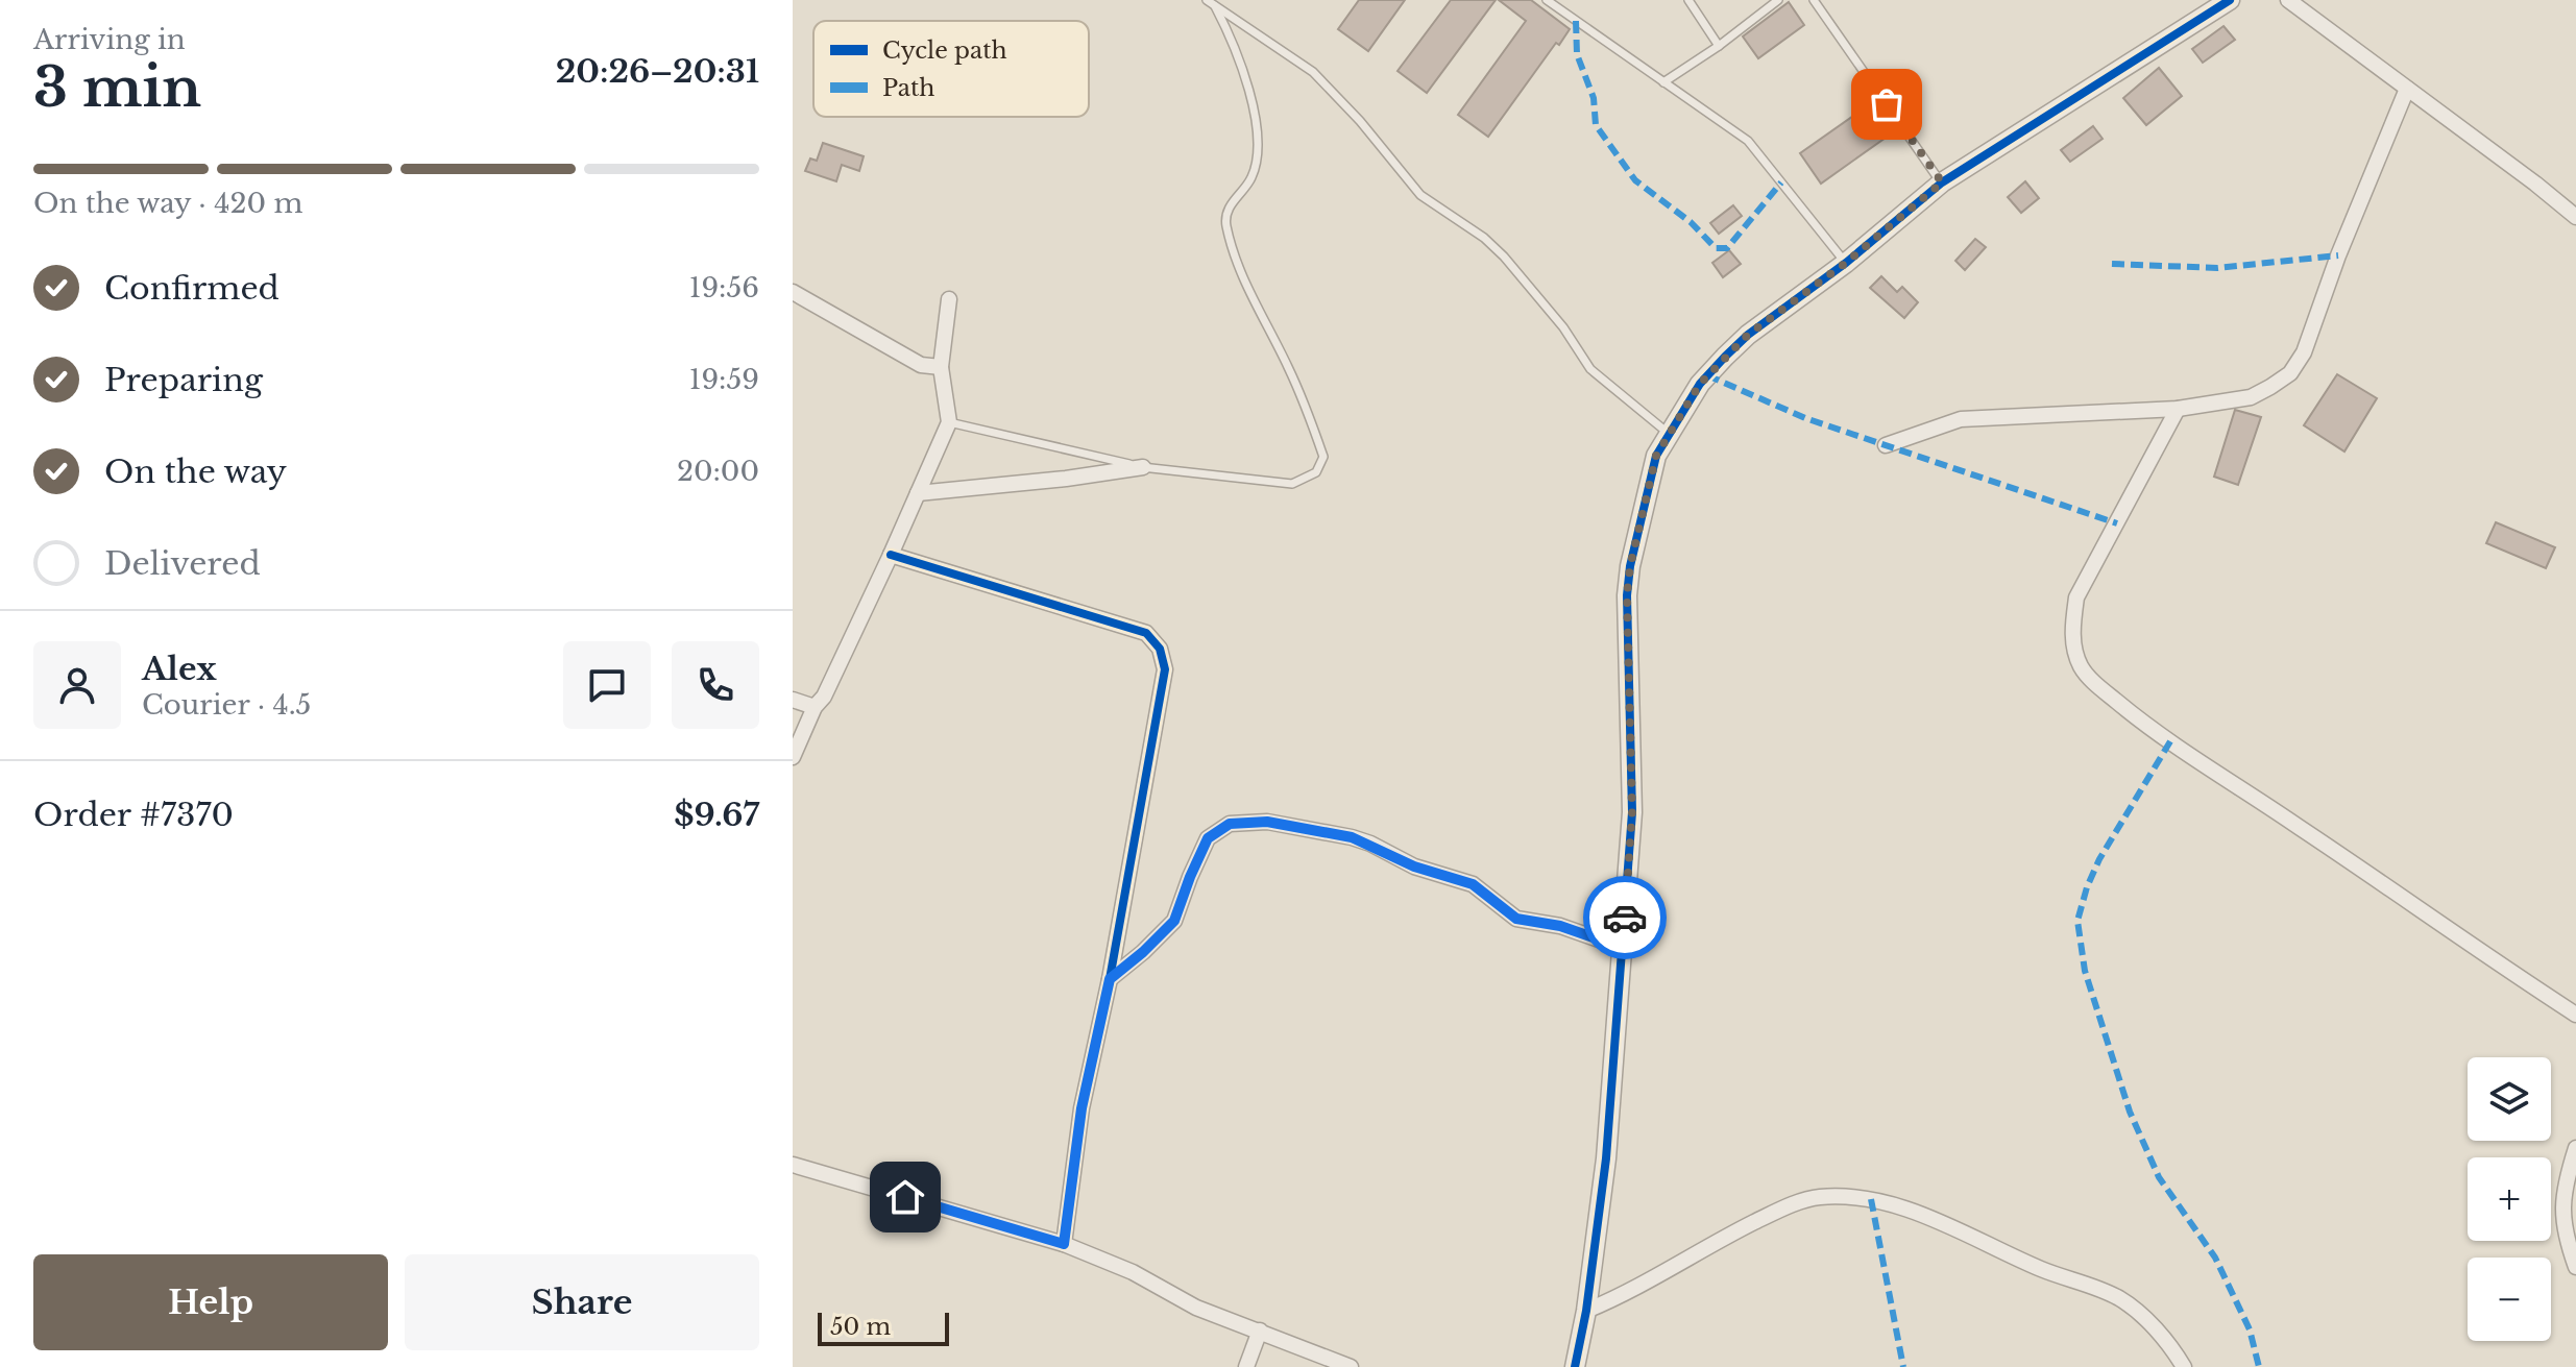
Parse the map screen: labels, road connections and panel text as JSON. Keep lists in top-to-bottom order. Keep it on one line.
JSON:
{"legend":["Cycle path","Path"],"scale_bar":"50 m","page":{"heading":["3 min","Arriving in","20:26–20:31"],"panel":["Alex","Courier · 4.5","Order #7370","$9.67"],"bar":"On the way · 420 m","list":[["Confirmed","19:56"],["Preparing","19:59"],["On the way","20:00"],"Delivered"],"map_buttons":["+","−"],"buttons":["Help","Share"],"scale":"50 m"}}
